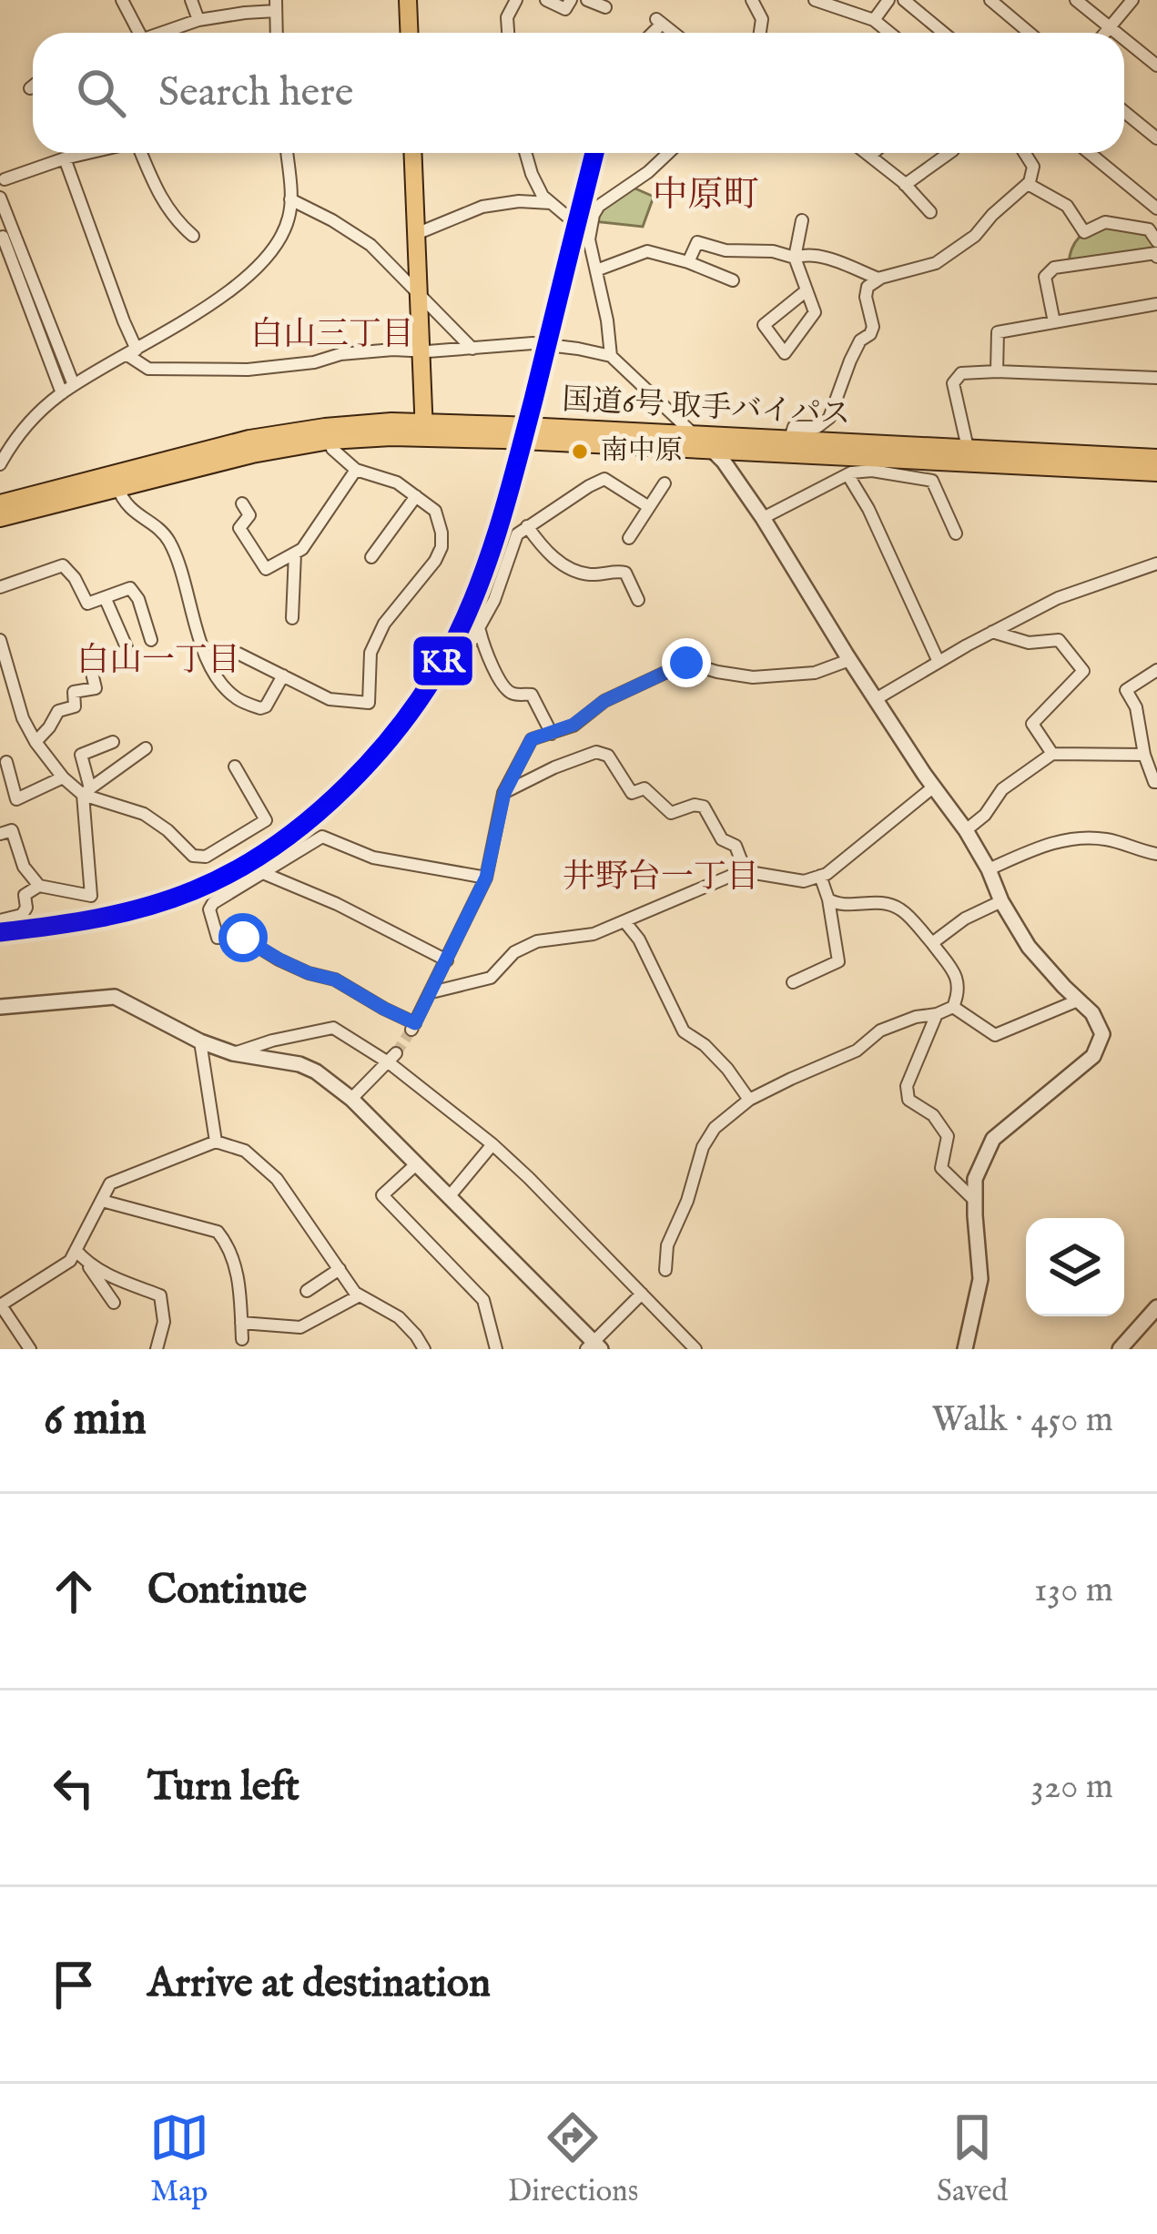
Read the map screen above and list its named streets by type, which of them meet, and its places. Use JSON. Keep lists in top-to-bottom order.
{
  "streets": {
    "highway": ["国道6号 取手バイパス"]
  },
  "districts": [
    "中原町",
    "白山三丁目",
    "白山一丁目",
    "井野台一丁目"
  ],
  "places": ["南中原"],
  "lines": ["transit line KR"],
  "page": {
    "search": "Search here",
    "heading": ["6 min", "Walk · 450 m"],
    "list": [
      ["Continue", "130 m"],
      ["Turn left", "320 m"],
      "Arrive at destination"
    ],
    "nav": ["Map", "Directions", "Saved"]
  }
}
